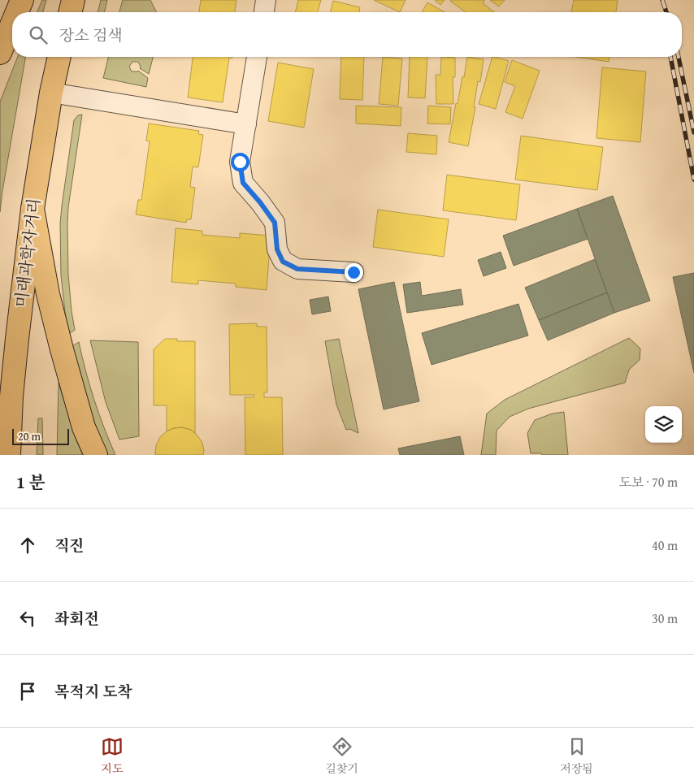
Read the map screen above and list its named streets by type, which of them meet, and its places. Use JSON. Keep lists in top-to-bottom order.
{
  "streets": {
    "main road": ["미래과학자거리"]
  },
  "scale_bar": "20 m",
  "page": {
    "search": "장소 검색",
    "scale": "20 m",
    "heading": ["1 분", "도보 · 70 m"],
    "list": [
      ["직진", "40 m"],
      ["좌회전", "30 m"],
      "목적지 도착"
    ],
    "nav": ["지도", "길찾기", "저장됨"]
  }
}
